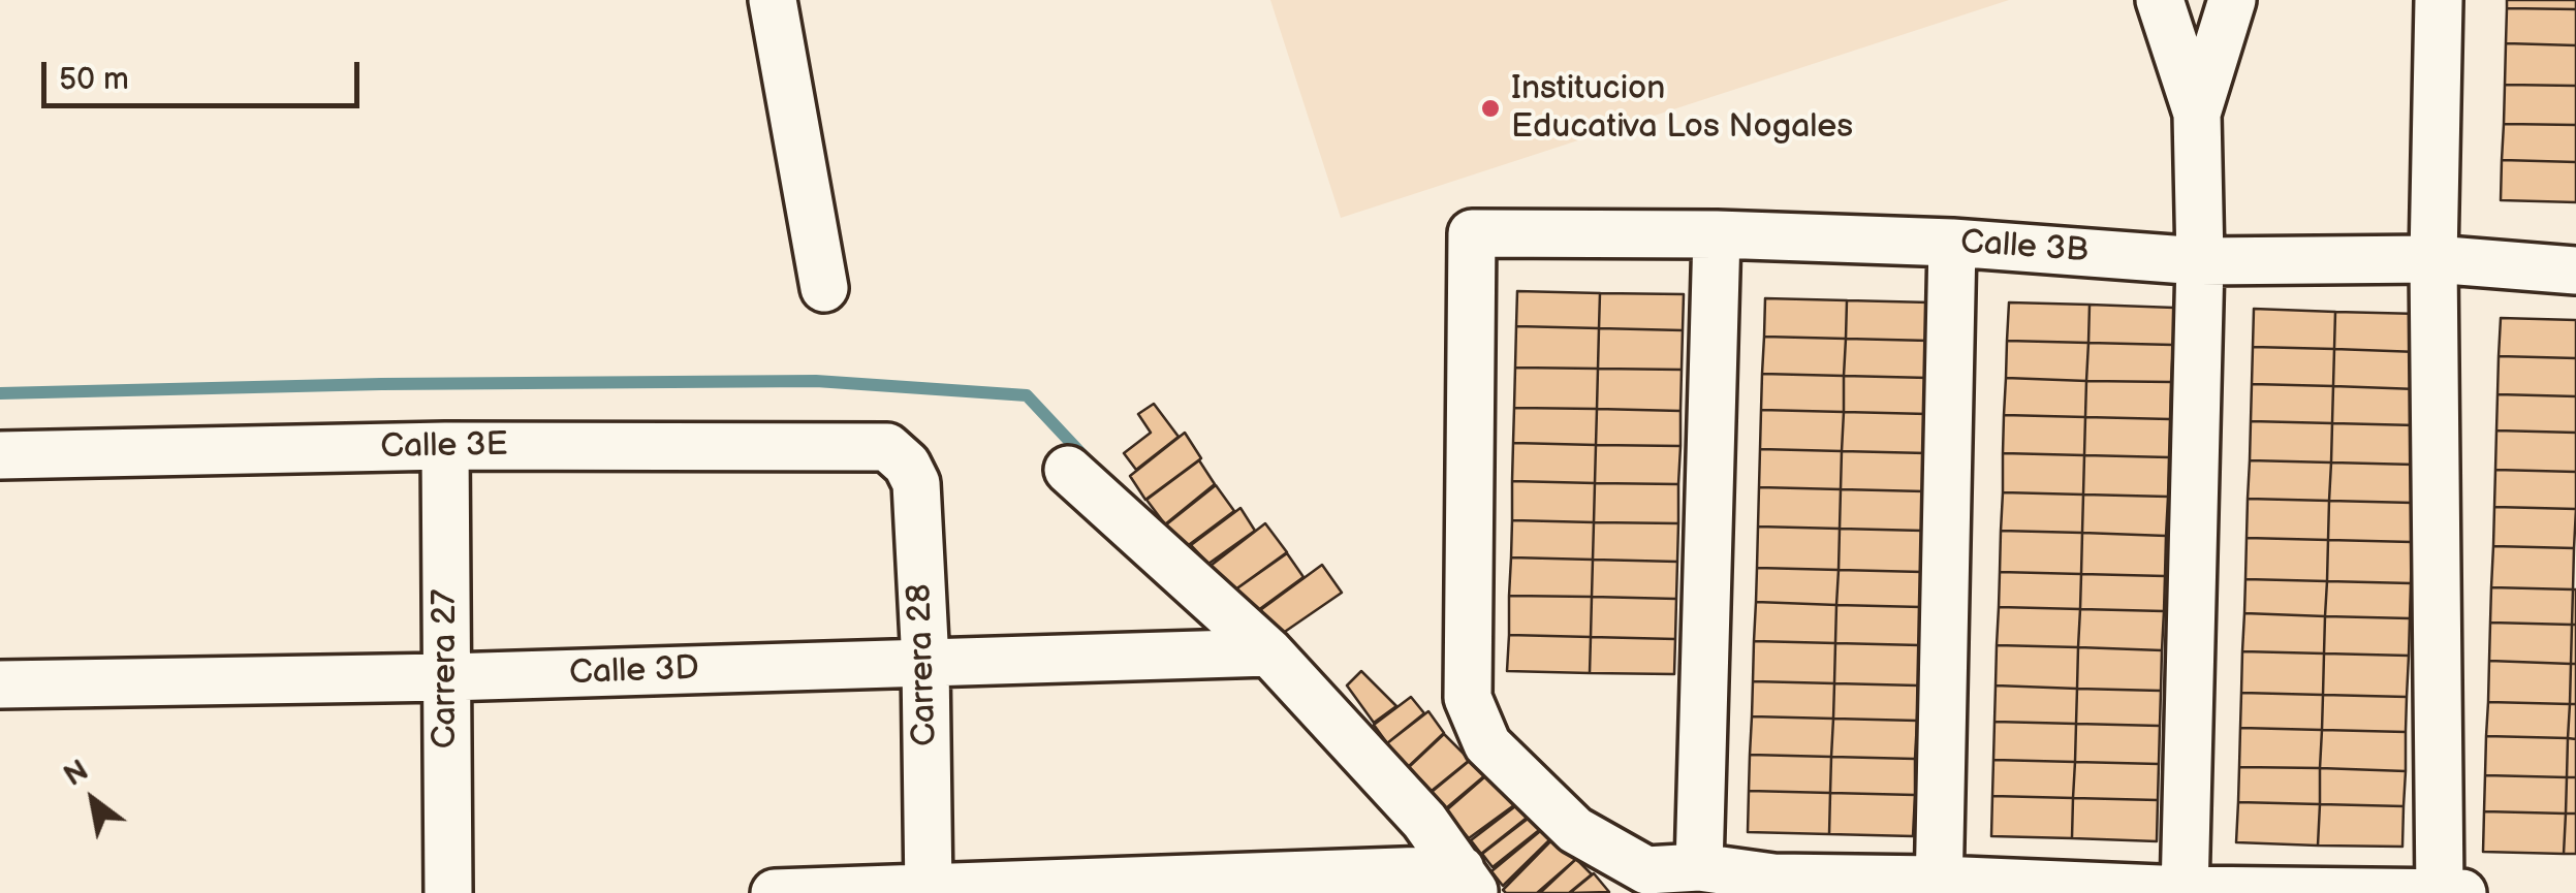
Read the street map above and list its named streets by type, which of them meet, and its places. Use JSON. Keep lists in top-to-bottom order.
{
  "streets": {
    "street": [
      "Calle 3B",
      "Calle 3E",
      "Carrera 28",
      "Carrera 27",
      "Calle 3D"
    ]
  },
  "crossings": [
    ["Calle 3E", "Carrera 28"],
    ["Calle 3E", "Carrera 27"],
    ["Carrera 28", "Calle 3D"],
    ["Carrera 27", "Calle 3D"]
  ],
  "places": ["Institucion Educativa Los Nogales"],
  "scale_bar": "50 m",
  "north": "top left"
}
